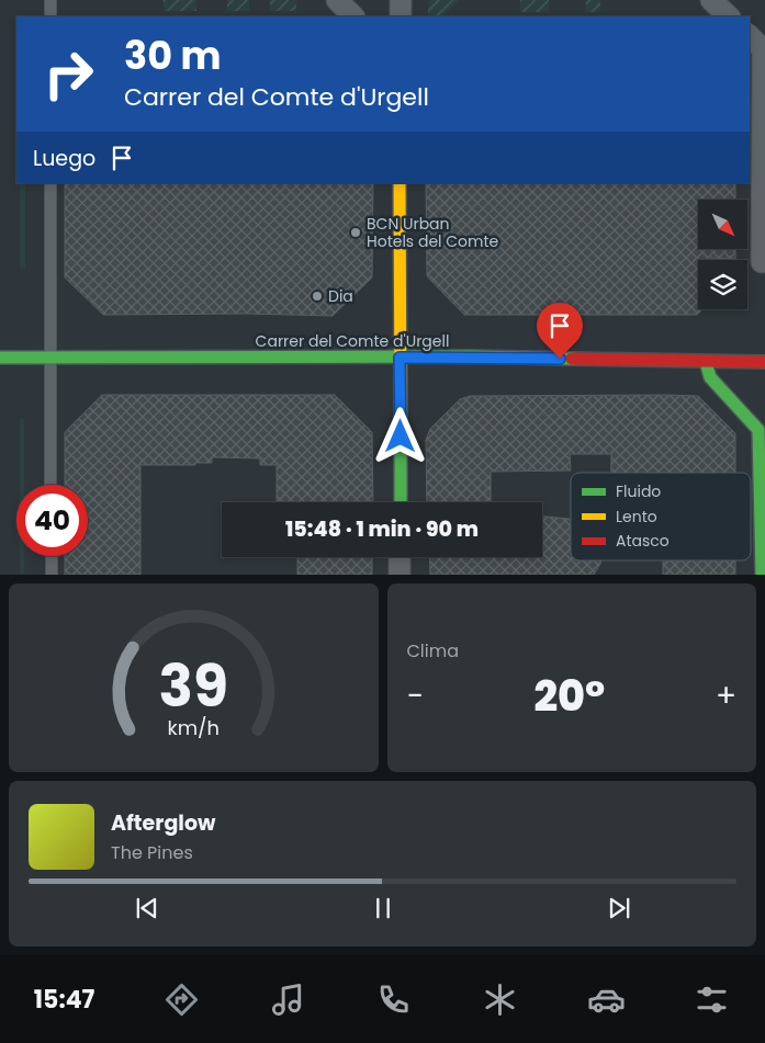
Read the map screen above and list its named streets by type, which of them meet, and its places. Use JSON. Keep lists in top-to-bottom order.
{
  "streets": {
    "main road": ["Carrer del Comte d'Urgell"]
  },
  "places": ["BCN Urban Hotels del Comte", "Dia"],
  "legend": ["Fluido", "Lento", "Atasco"],
  "north": "bottom right",
  "page": {
    "turn": ["30 m", "Carrer del Comte d'Urgell"],
    "then": "Luego",
    "limit": "40",
    "trip": "15:48 · 1 min · 90 m",
    "tile": "Clima",
    "heat": ["−", "20°", "+"],
    "song": ["Afterglow", "The Pines"],
    "tabs": "15:47",
    "gauge": ["39", "km/h"]
  }
}
